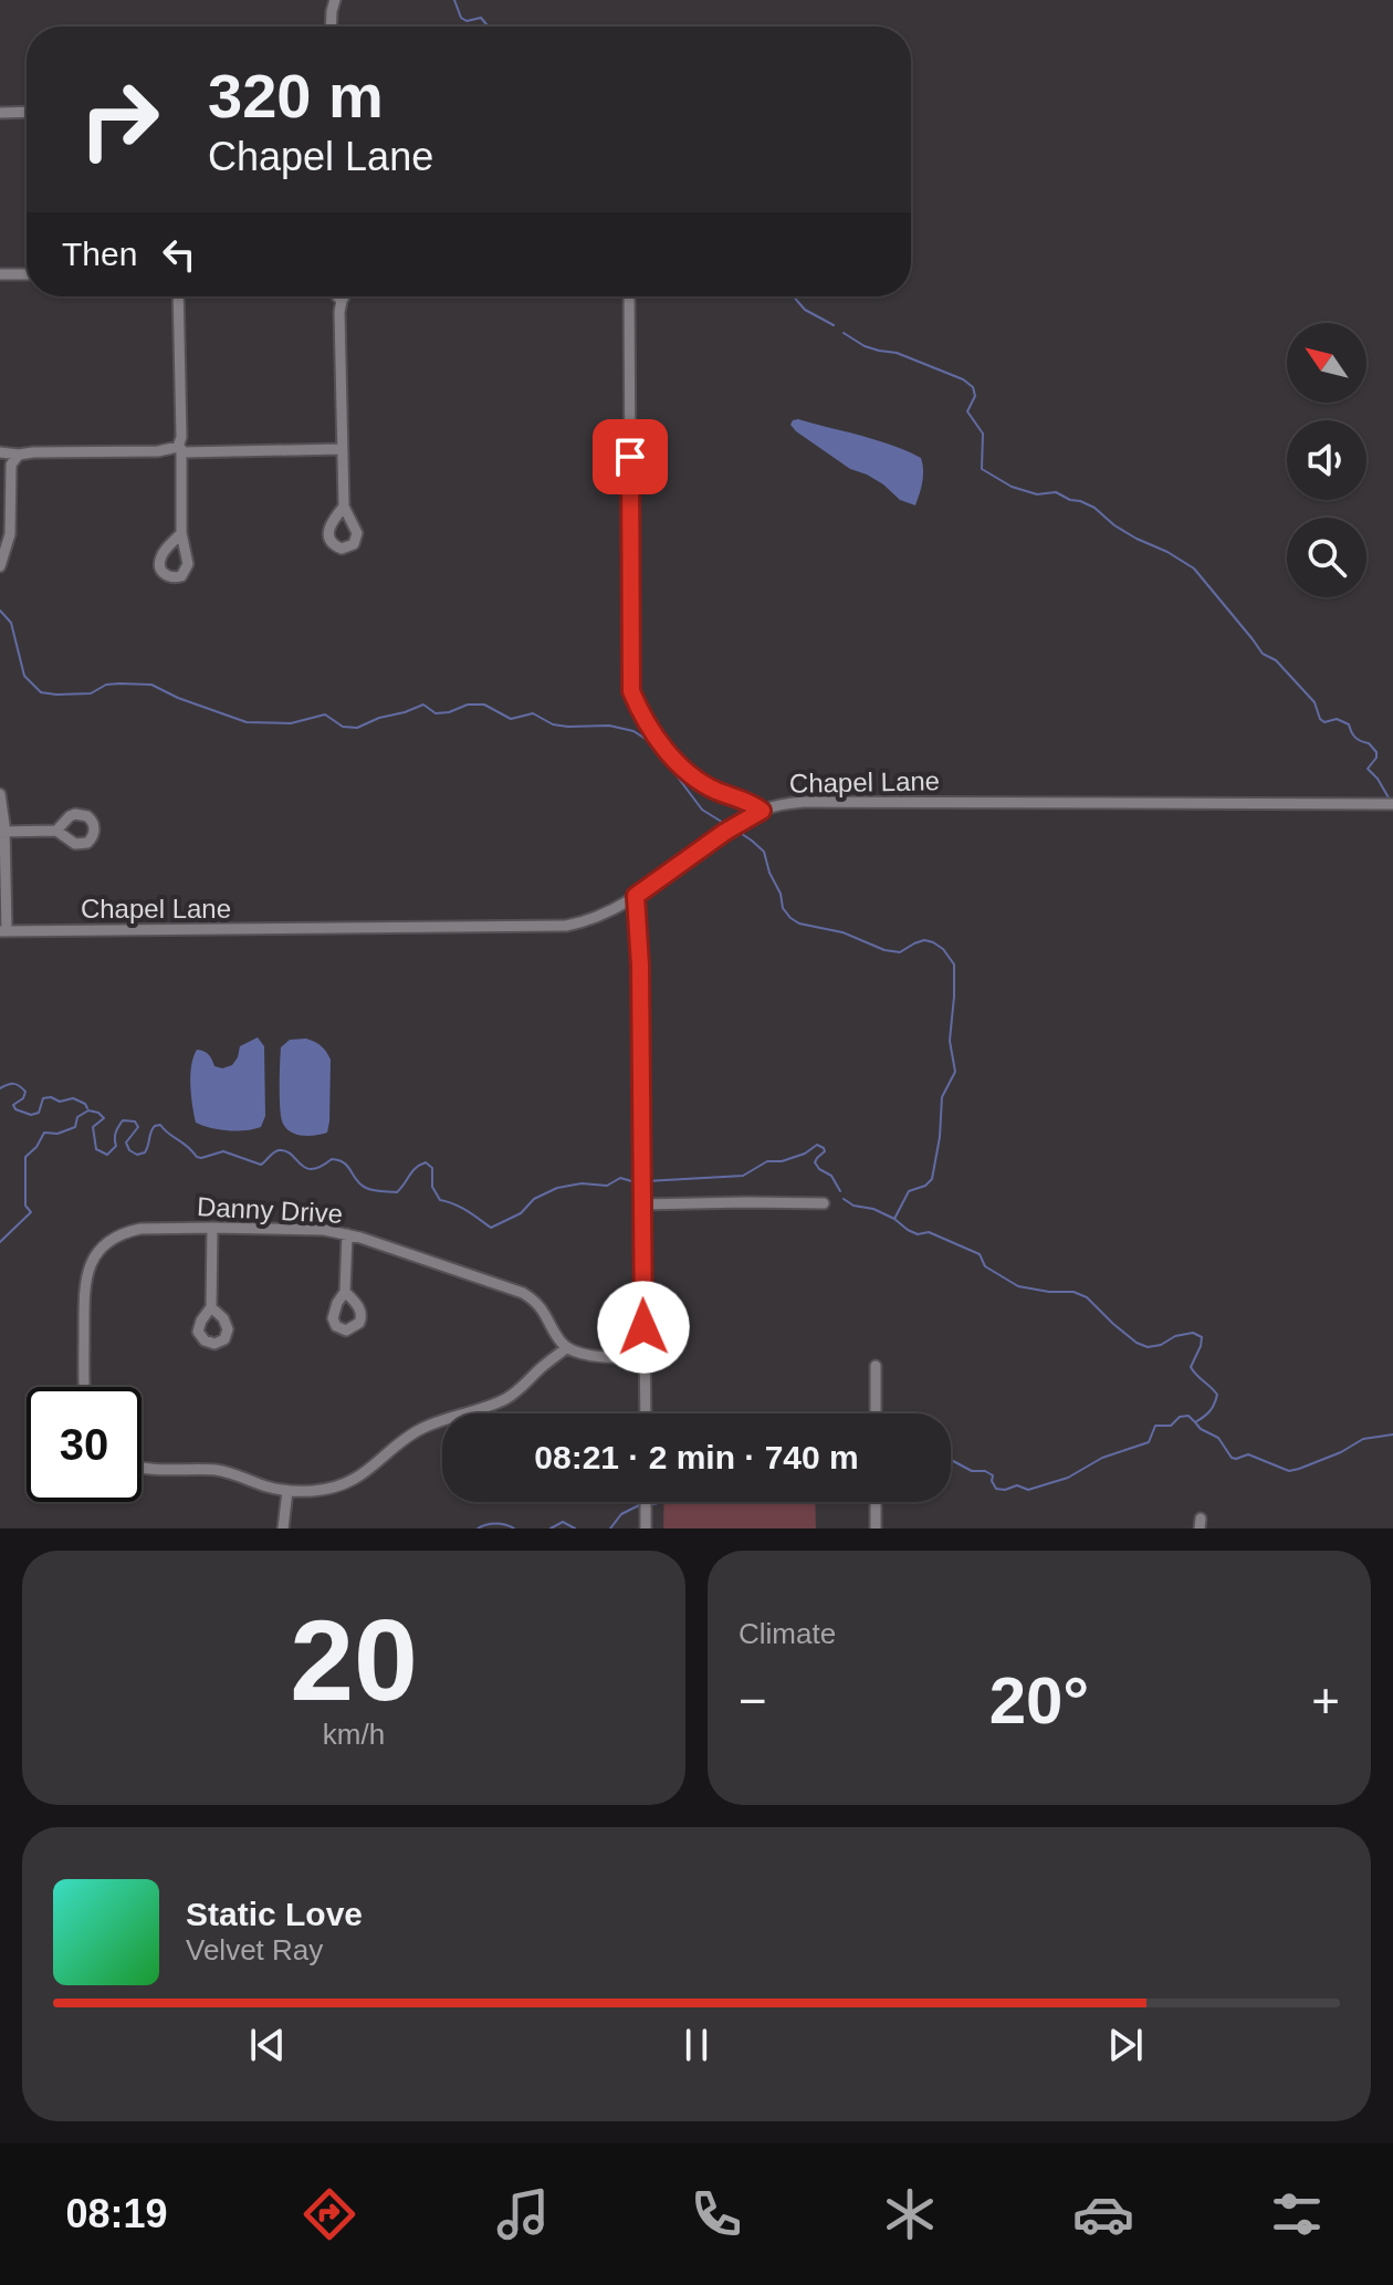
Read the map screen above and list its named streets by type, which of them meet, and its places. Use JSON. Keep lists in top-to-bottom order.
{
  "streets": {
    "street": ["Chapel Lane", "Danny Drive"]
  },
  "north": "top left",
  "page": {
    "turn": ["320 m", "Chapel Lane"],
    "then": "Then",
    "limit": "30",
    "trip": "08:21 · 2 min · 740 m",
    "tile": [
      ["20", "km/h"],
      "Climate"
    ],
    "heat": ["−", "20°", "+"],
    "song": ["Static Love", "Velvet Ray"],
    "tabs": "08:19"
  }
}
